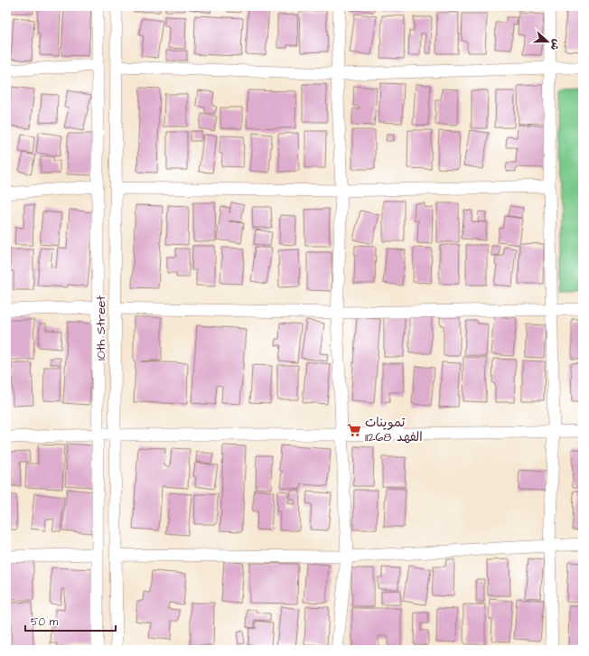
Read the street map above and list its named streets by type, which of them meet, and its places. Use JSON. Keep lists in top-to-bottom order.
{
  "streets": {
    "street": ["10th Street"]
  },
  "places": {
    "supermarket": ["تموينات الفهد 11268"]
  },
  "scale_bar": "50 m",
  "north": "right"
}
